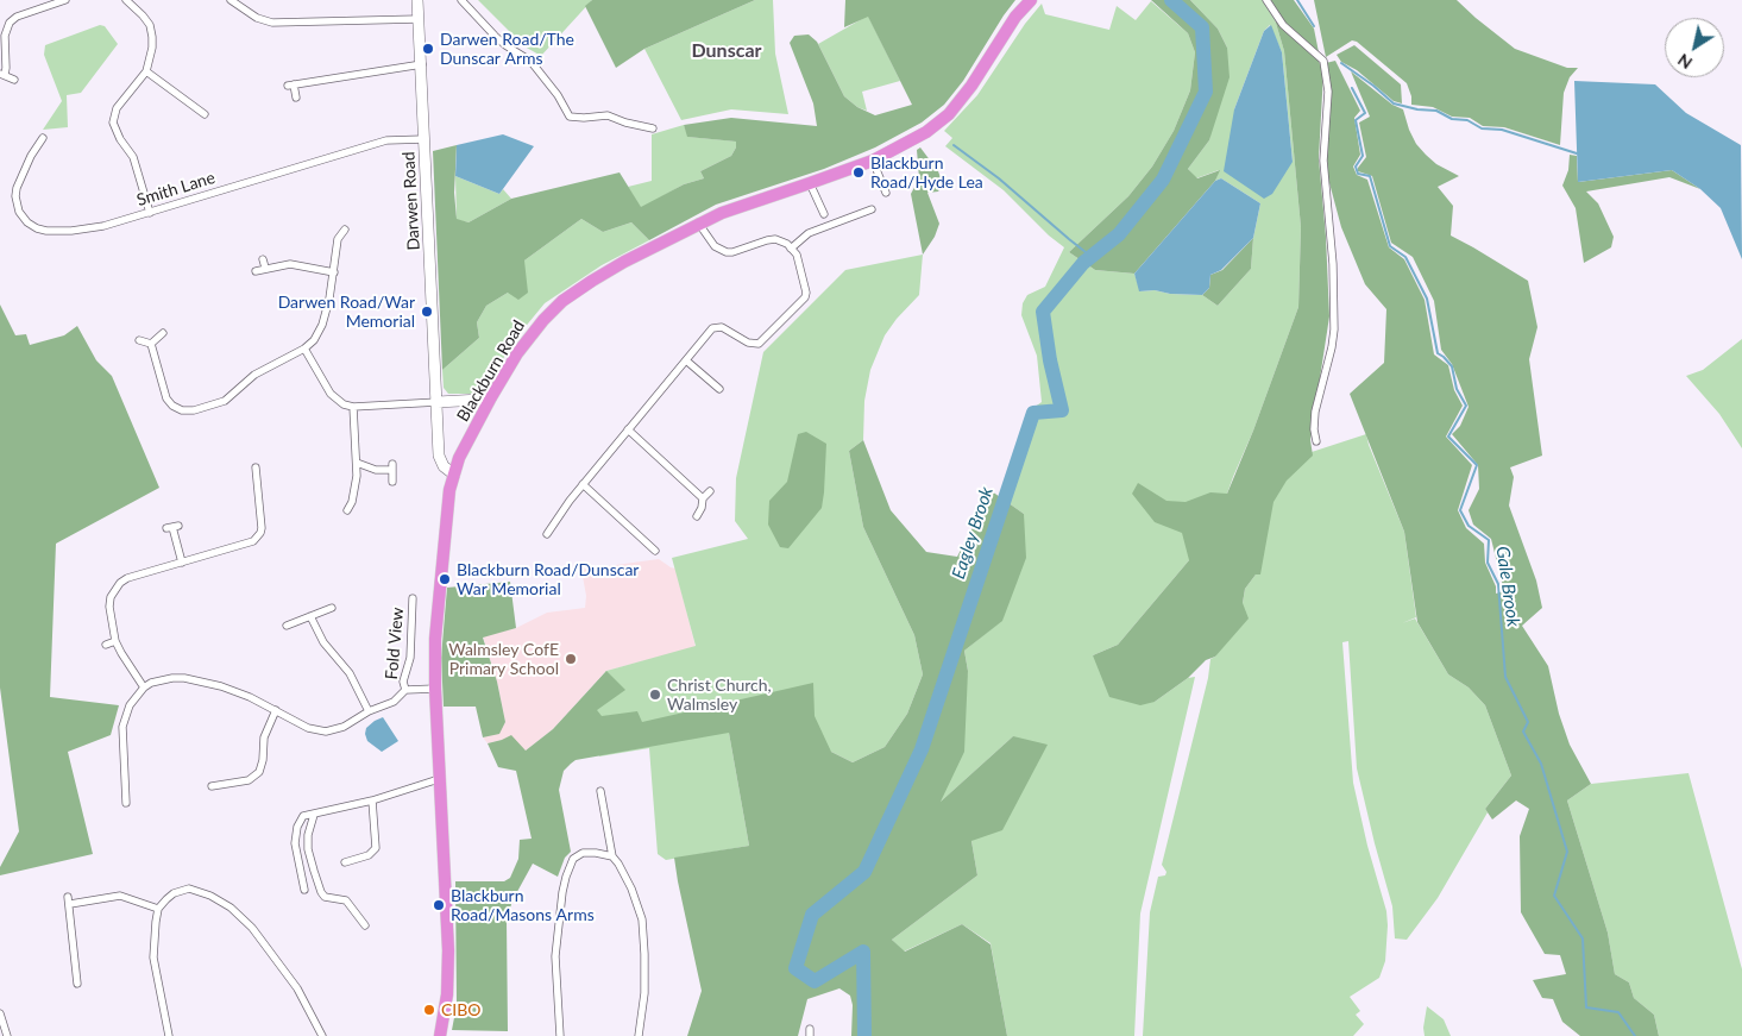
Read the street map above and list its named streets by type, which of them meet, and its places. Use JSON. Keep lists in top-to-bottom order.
{
  "streets": {
    "highway": ["Blackburn Road"],
    "main road": ["Darwen Road"],
    "street": ["Smith Lane", "Fold View"]
  },
  "crossings": [
    ["Smith Lane", "Darwen Road"],
    ["Darwen Road", "Blackburn Road"]
  ],
  "districts": ["Dunscar"],
  "water": ["Eagley Brook", "Gale Brook"],
  "places": [
    "Darwen Road/The Dunscar Arms",
    "Blackburn Road/Hyde Lea",
    "Darwen Road/War Memorial",
    "Blackburn Road/Dunscar War Memorial",
    "Walmsley CofE Primary School",
    "Christ Church, Walmsley",
    "Blackburn Road/Masons Arms",
    "CIBO"
  ],
  "north": "bottom left"
}
